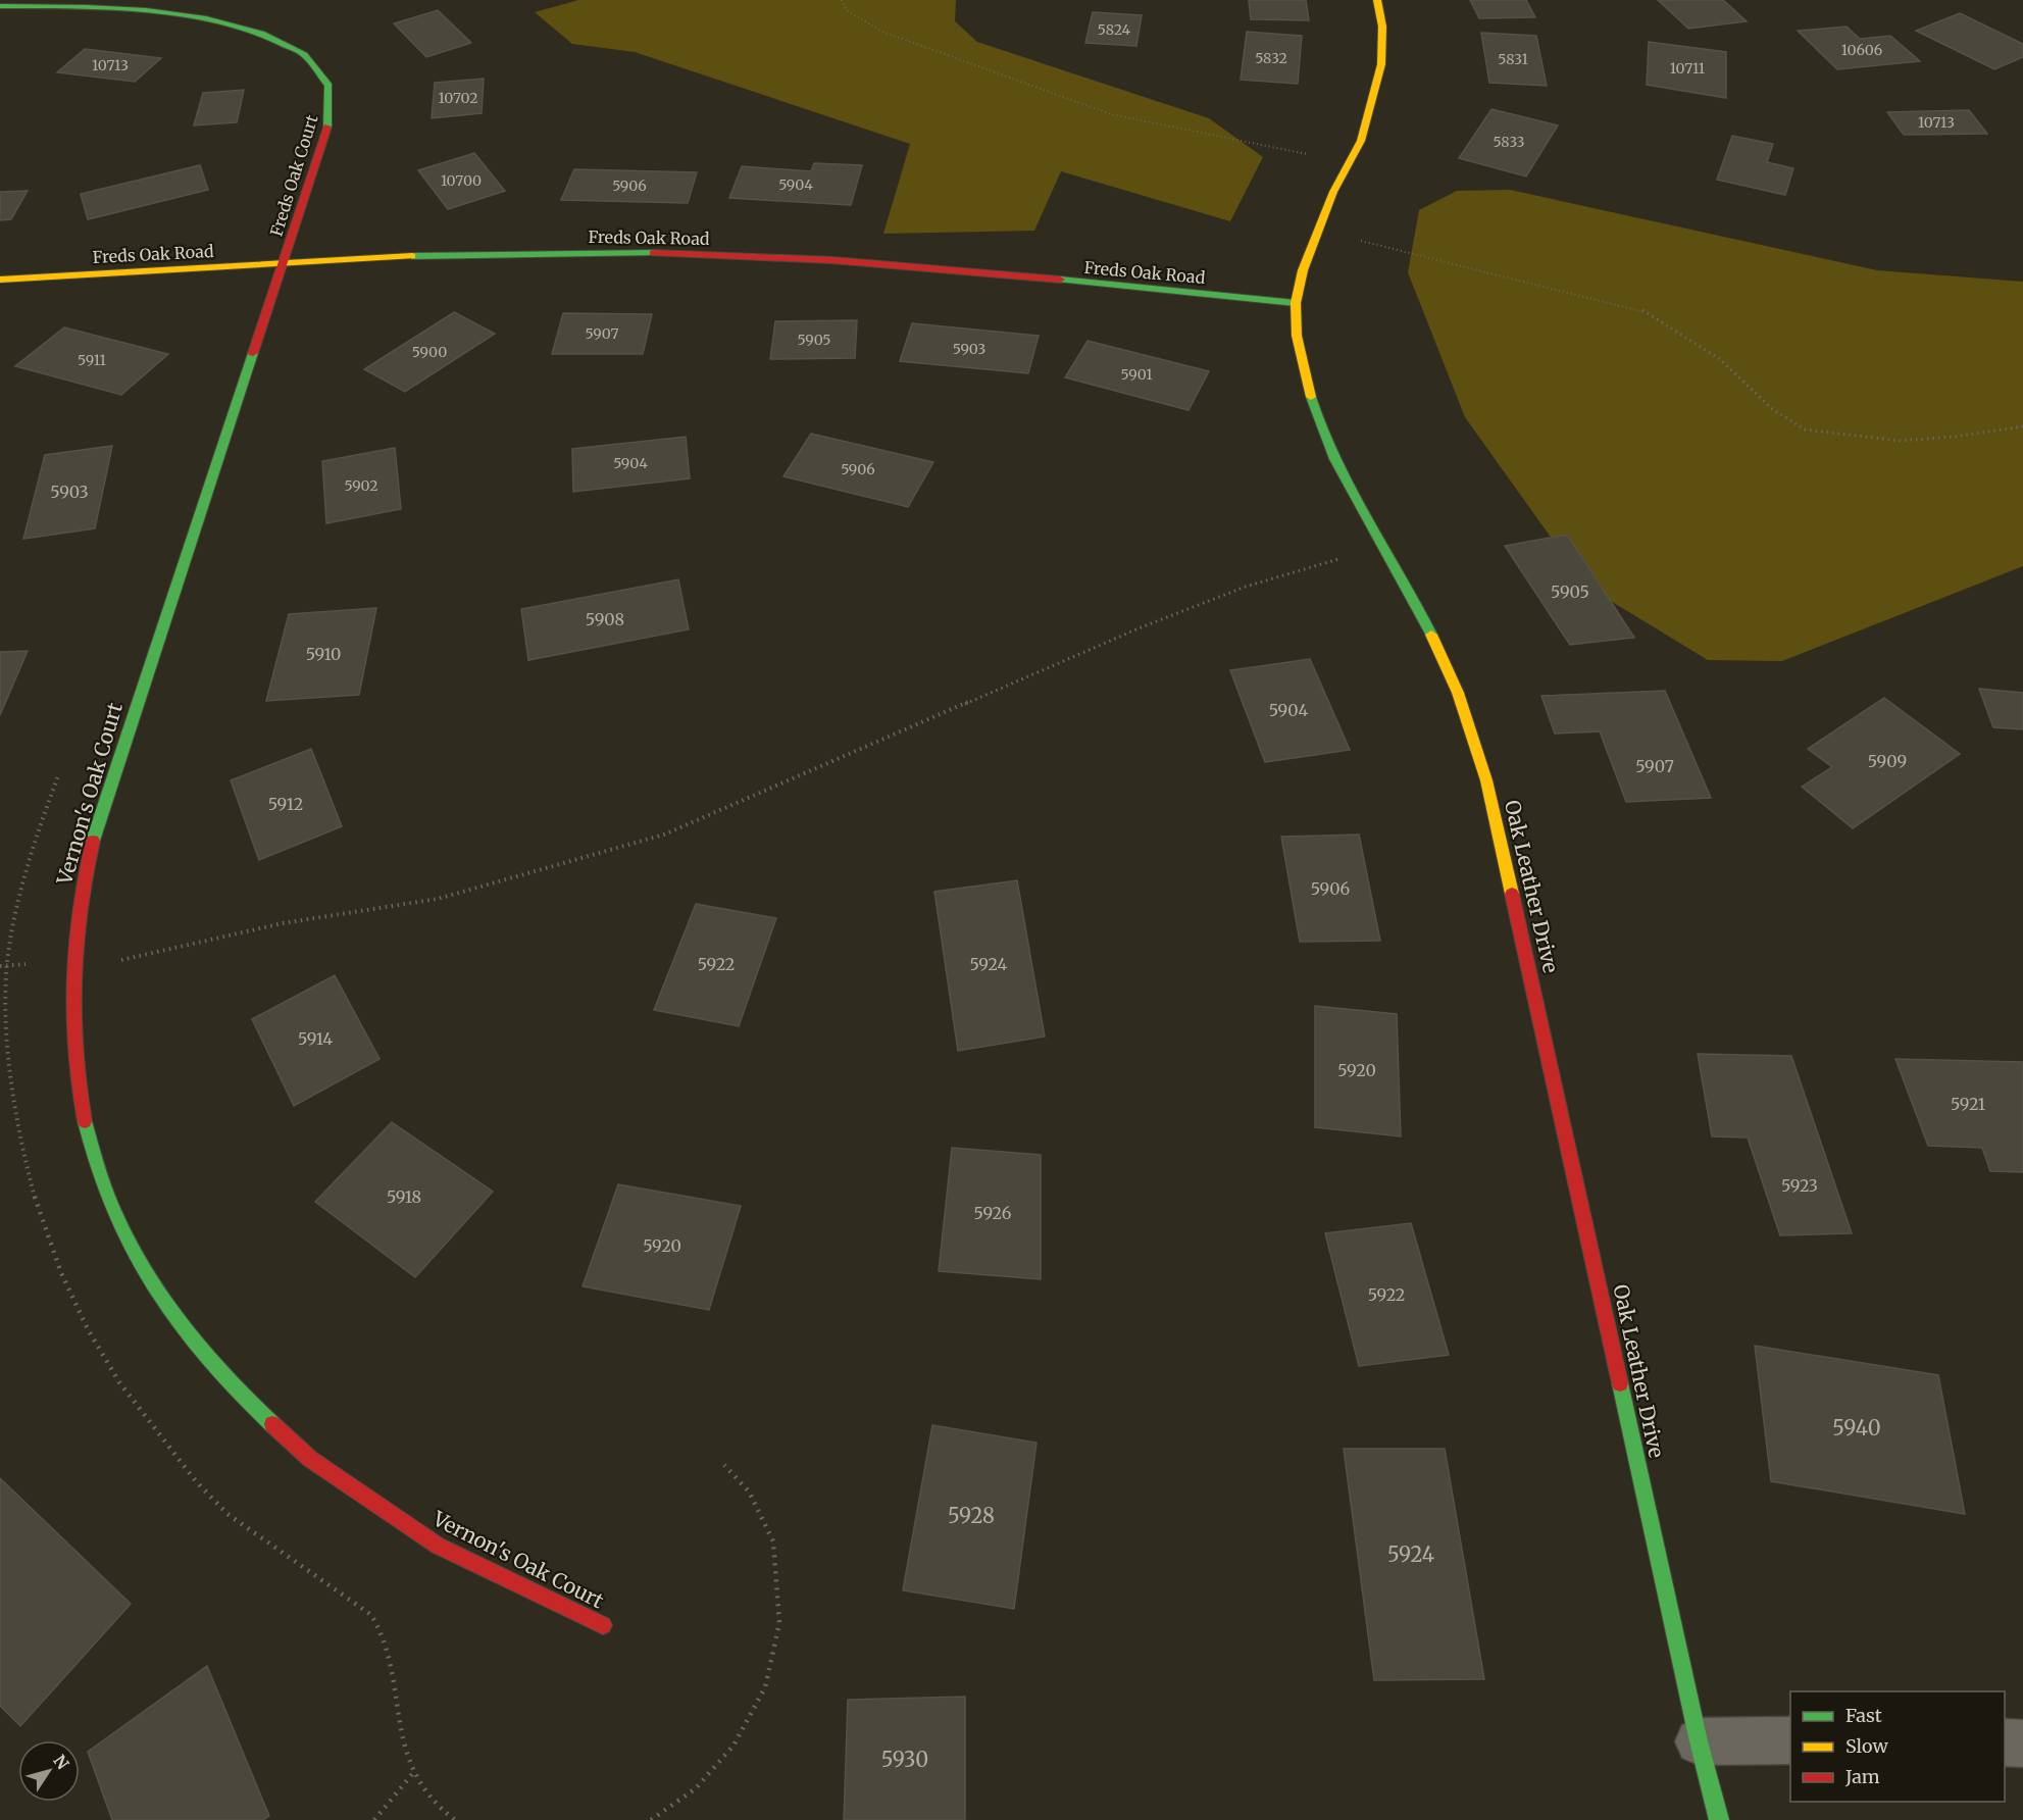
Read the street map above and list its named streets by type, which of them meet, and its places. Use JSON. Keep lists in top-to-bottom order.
{
  "streets": {
    "street": [
      "Freds Oak Court",
      "Freds Oak Road",
      "Vernon's Oak Court",
      "Oak Leather Drive"
    ]
  },
  "crossings": [
    ["Freds Oak Court", "Freds Oak Road"],
    ["Freds Oak Court", "Vernon's Oak Court"],
    ["Freds Oak Road", "Vernon's Oak Court"],
    ["Freds Oak Road", "Oak Leather Drive"]
  ],
  "house_numbers": [
    "5824",
    "10606",
    "5832",
    "5831",
    "10713",
    "10711",
    "10702",
    "10713",
    "5833",
    "10700",
    "5904",
    "5906",
    "5907",
    "5905",
    "5903",
    "5900",
    "5911",
    "5901",
    "5904",
    "5906",
    "5902",
    "5903",
    "5905",
    "5908",
    "5910",
    "5904",
    "5909",
    "5907",
    "5912",
    "5906",
    "5922",
    "5924",
    "5914",
    "5920",
    "5921",
    "5923",
    "5918",
    "5926",
    "5920",
    "5922",
    "5940",
    "5928",
    "5924",
    "5930"
  ],
  "legend": ["Fast", "Slow", "Jam"],
  "north": "top right"
}
